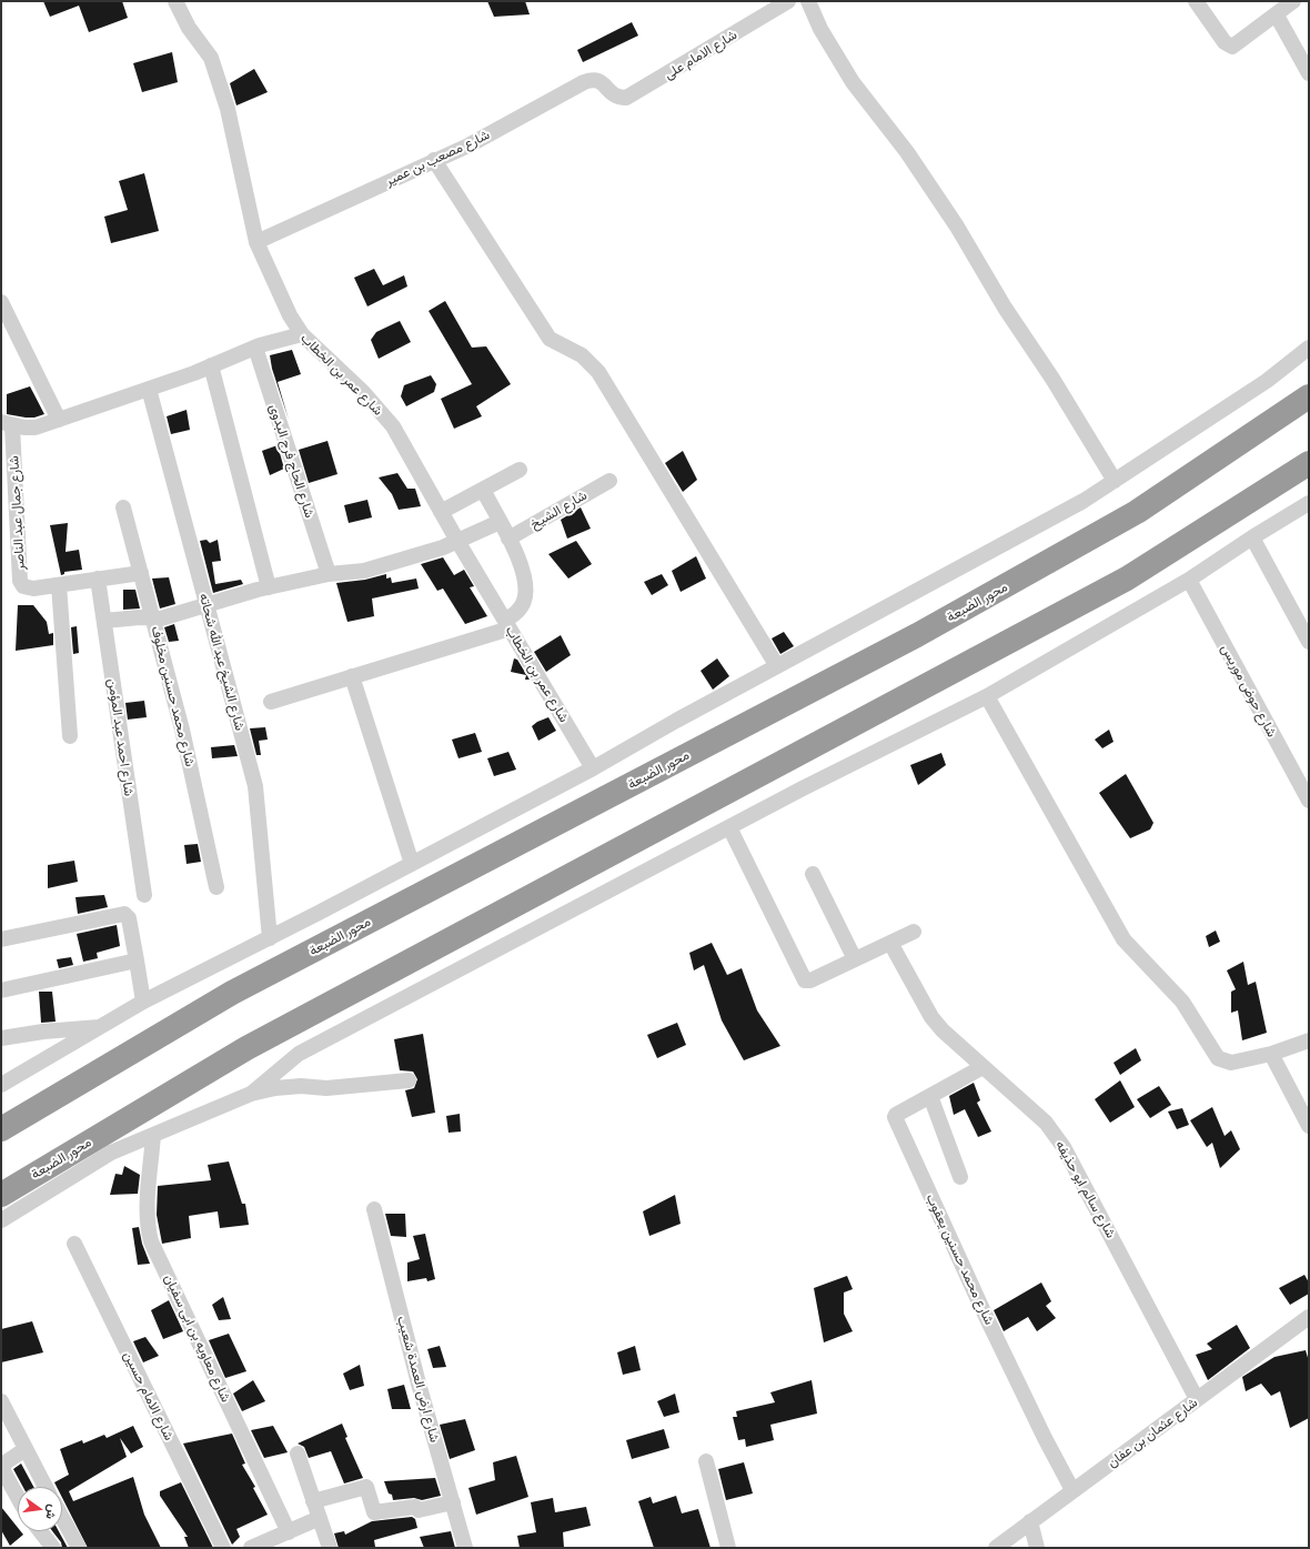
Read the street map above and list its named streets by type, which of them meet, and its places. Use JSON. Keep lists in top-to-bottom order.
{
  "streets": {
    "highway": ["محور الضبعة"],
    "street": [
      "شارع الامام على",
      "شارع مصعب بن عمير",
      "شارع عمر بن الخطاب",
      "شارع الحاج فرج البدوى",
      "شارع الشيخ",
      "شارع جمال عبد الناصر",
      "شارع الشيخ عبد الله شحاته",
      "شارع حوض موريس",
      "شارع محمد حسنين مخلوف",
      "شارع احمد عبد المؤمن",
      "شارع سالم ابو حذيفه",
      "شارع محمد حسنين يعقوب",
      "شارع معاويه بن ابى سفيان",
      "شارع ارض العمدة شعيب",
      "شارع الامام حسين",
      "شارع عثمان بن عفان"
    ]
  },
  "crossings": [
    ["شارع الامام على", "شارع مصعب بن عمير"],
    ["شارع مصعب بن عمير", "شارع عمر بن الخطاب"],
    ["شارع جمال عبد الناصر", "شارع محمد حسنين مخلوف"],
    ["شارع جمال عبد الناصر", "شارع احمد عبد المؤمن"],
    ["شارع سالم ابو حذيفه", "شارع محمد حسنين يعقوب"],
    ["شارع سالم ابو حذيفه", "شارع عثمان بن عفان"],
    ["شارع محمد حسنين يعقوب", "شارع عثمان بن عفان"]
  ],
  "north": "right"
}
